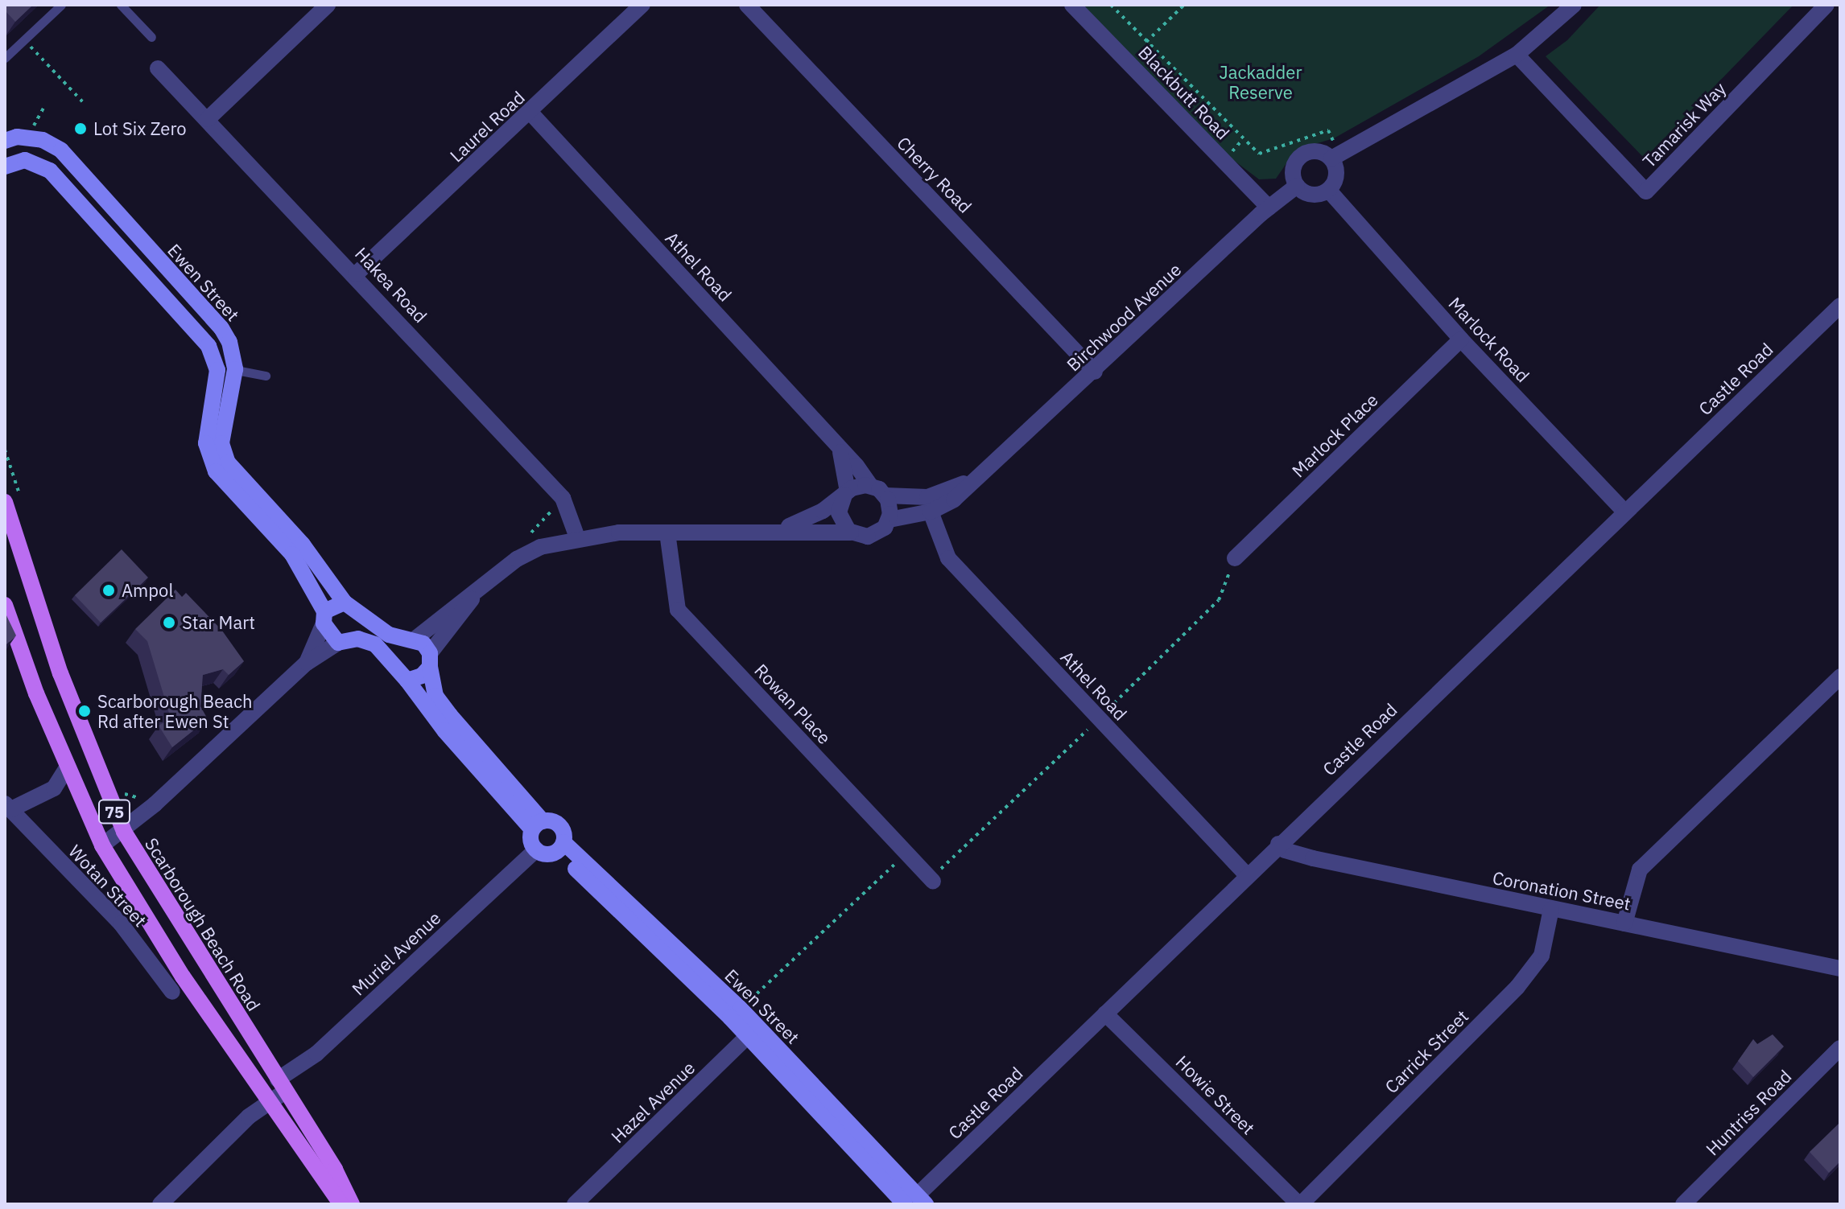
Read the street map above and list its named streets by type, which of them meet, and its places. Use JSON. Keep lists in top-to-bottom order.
{
  "streets": {
    "main road": ["Ewen Street", "75", "Scarborough Beach Road"],
    "street": [
      "Blackbutt Road",
      "Tamarisk Way",
      "Laurel Road",
      "Cherry Road",
      "Athel Road",
      "Hakea Road",
      "Birchwood Avenue",
      "Marlock Road",
      "Castle Road",
      "Marlock Place",
      "Rowan Place",
      "Wotan Street",
      "Coronation Street",
      "Muriel Avenue",
      "Carrick Street",
      "Howie Street",
      "Hazel Avenue",
      "Huntriss Road"
    ]
  },
  "crossings": [
    ["Blackbutt Road", "Birchwood Avenue"],
    ["Laurel Road", "Athel Road"],
    ["Laurel Road", "Hakea Road"],
    ["Cherry Road", "Birchwood Avenue"],
    ["Athel Road", "Birchwood Avenue"],
    ["Athel Road", "Castle Road"],
    ["Ewen Street", "Birchwood Avenue"],
    ["Ewen Street", "Castle Road"],
    ["Ewen Street", "Muriel Avenue"],
    ["Ewen Street", "Hazel Avenue"],
    ["Hakea Road", "Birchwood Avenue"],
    ["Birchwood Avenue", "Marlock Road"],
    ["Birchwood Avenue", "Rowan Place"],
    ["Marlock Road", "Castle Road"],
    ["Marlock Road", "Marlock Place"],
    ["Castle Road", "Coronation Street"],
    ["Castle Road", "Howie Street"],
    ["75", "Wotan Street"],
    ["75", "Muriel Avenue"],
    ["Coronation Street", "Carrick Street"],
    ["Scarborough Beach Road", "Muriel Avenue"],
    ["Carrick Street", "Howie Street"]
  ],
  "parks": ["Jackadder Reserve"],
  "places": [
    "Lot Six Zero",
    "Ampol",
    "Star Mart",
    "Scarborough Beach Rd after Ewen St"
  ]
}
